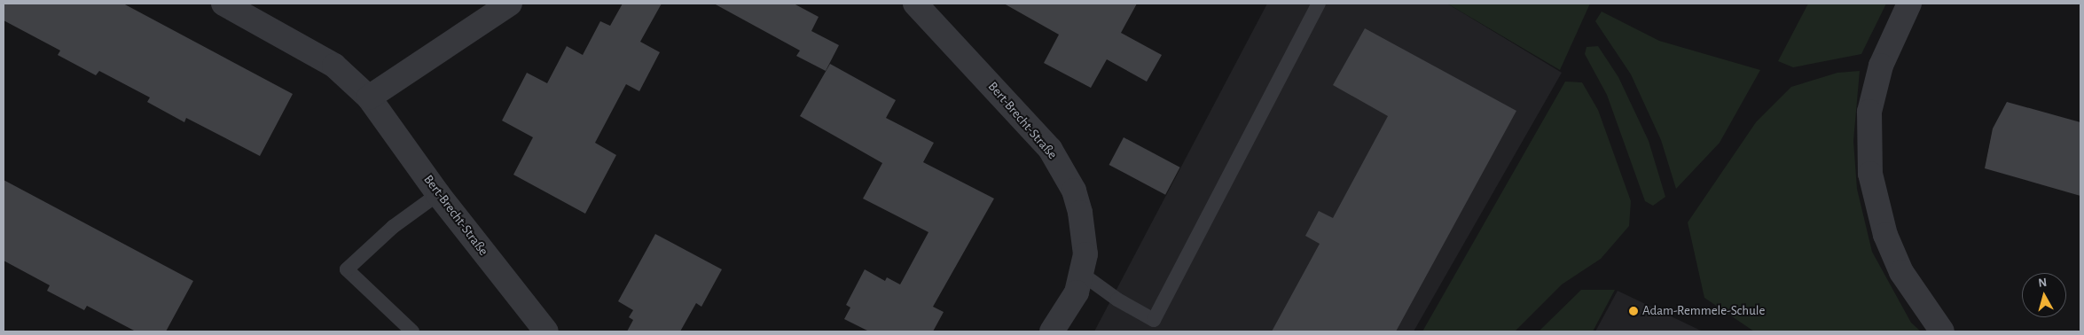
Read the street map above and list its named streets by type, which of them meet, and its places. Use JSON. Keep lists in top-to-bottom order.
{
  "streets": {
    "street": ["Bert-Brecht-Straße"]
  },
  "places": ["Adam-Remmele-Schule"],
  "north": "top"
}
